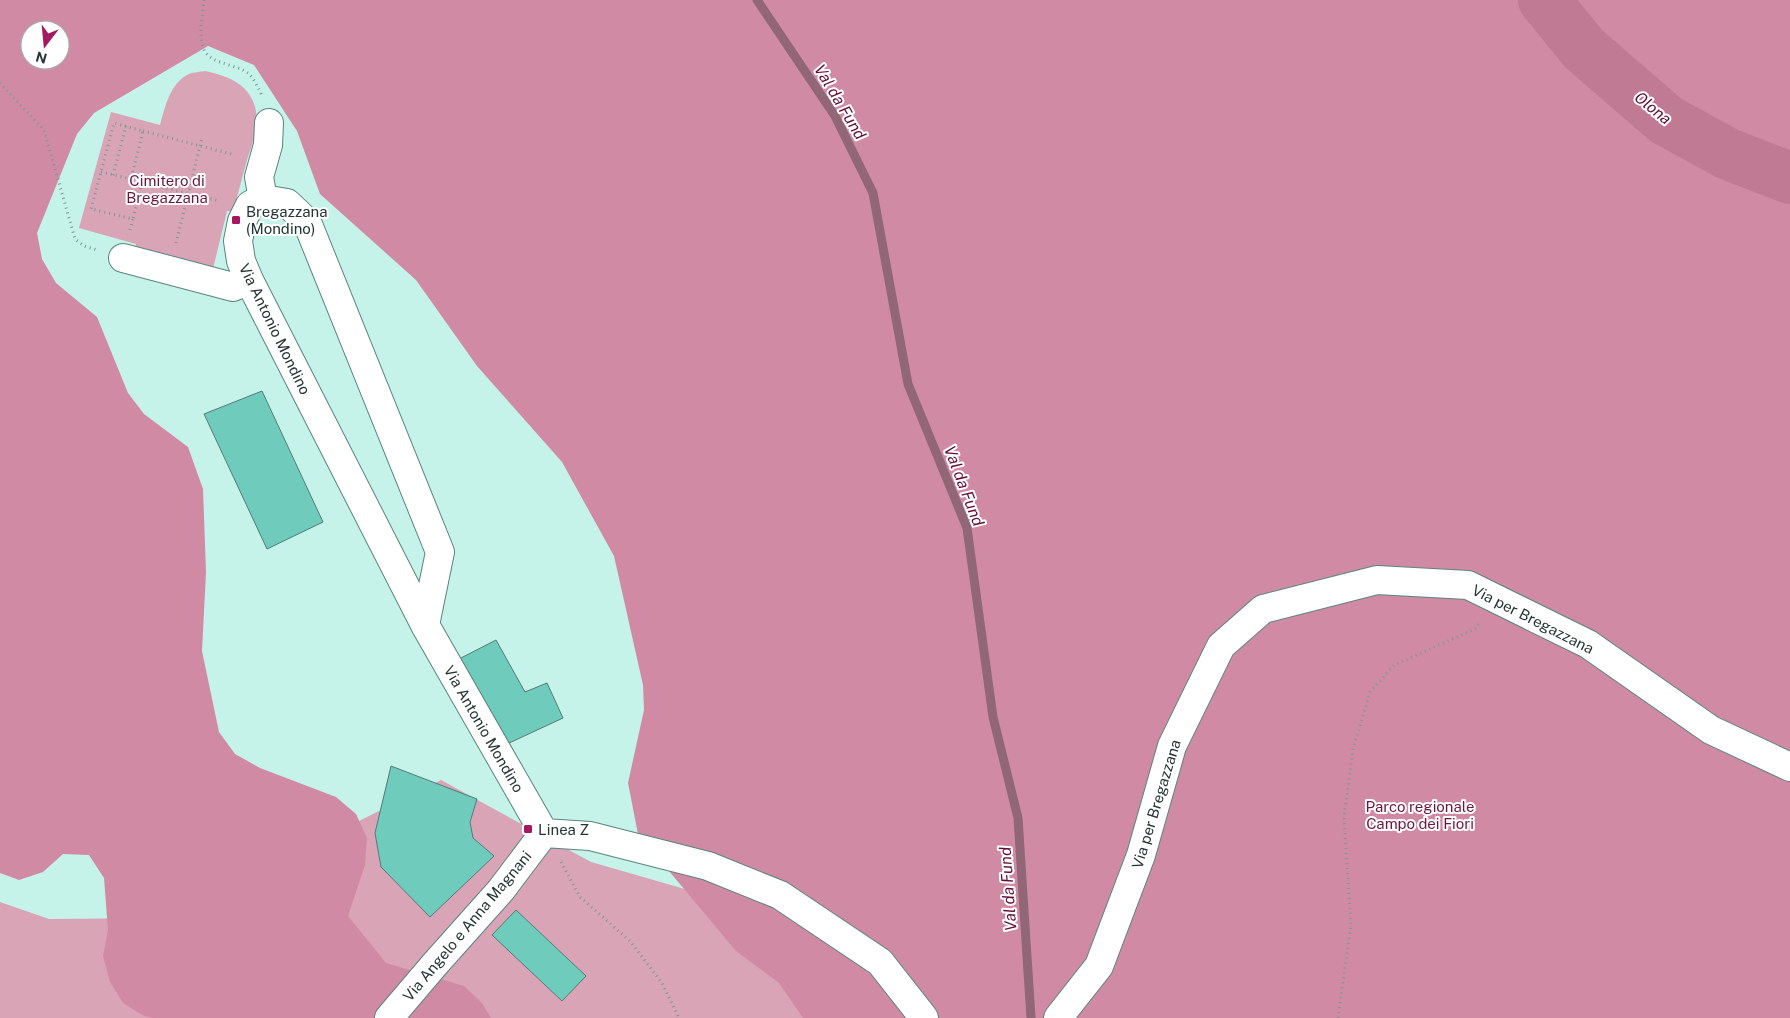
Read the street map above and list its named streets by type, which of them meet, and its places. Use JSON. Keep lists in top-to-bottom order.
{
  "streets": {
    "street": ["Via Antonio Mondino", "Via per Bregazzana", "Via Angelo e Anna Magnani"]
  },
  "crossings": [
    ["Via Antonio Mondino", "Via Angelo e Anna Magnani"]
  ],
  "water": ["Val da Fund", "Olona"],
  "parks": ["Cimitero di Bregazzana", "Parco regionale Campo dei Fiori"],
  "places": {
    "transit": ["Bregazzana (Mondino)", "Linea Z"]
  },
  "north": "bottom"
}
